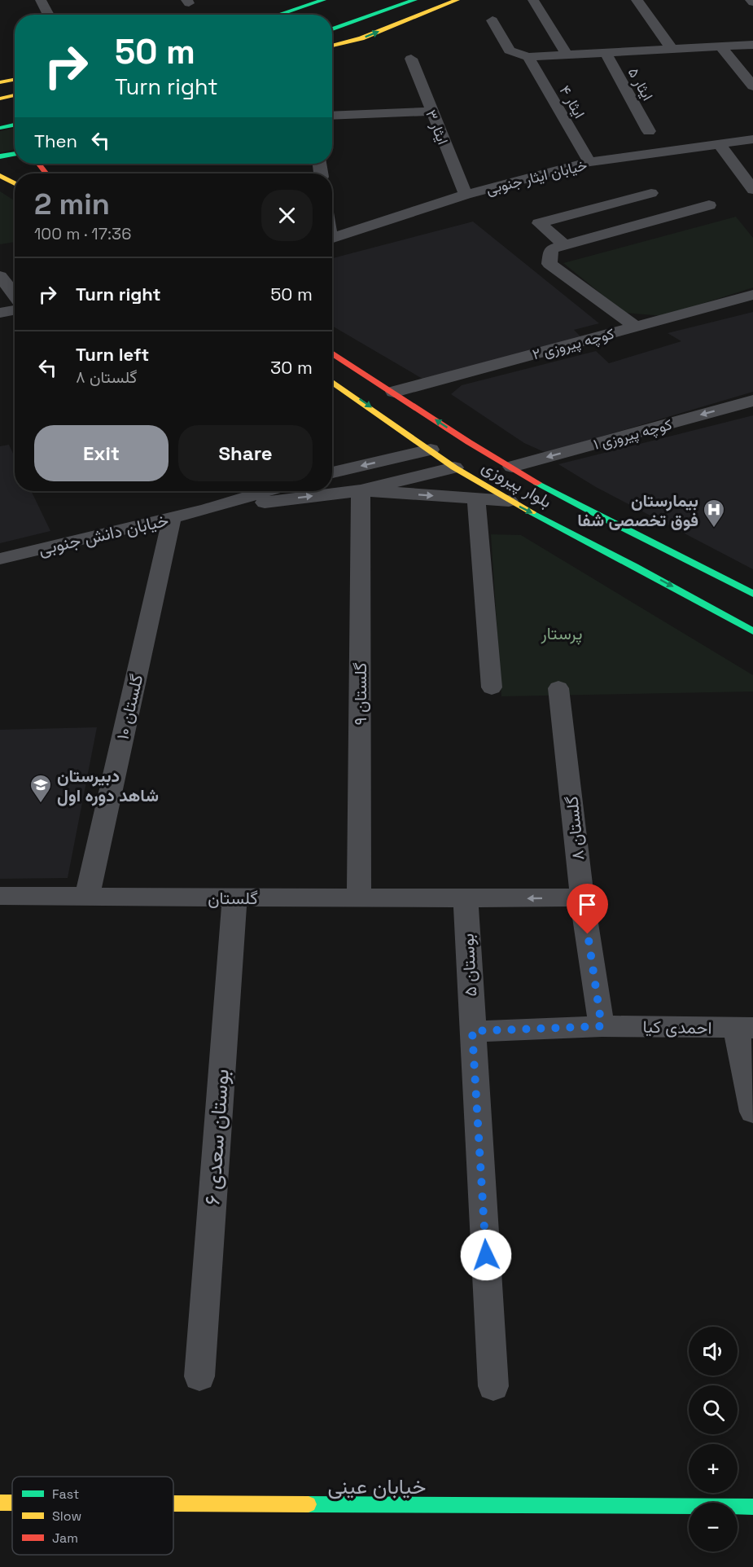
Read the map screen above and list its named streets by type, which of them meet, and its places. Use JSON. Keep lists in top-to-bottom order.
{
  "streets": {
    "street": [
      "ایثار ۵",
      "ایثار ۴",
      "ایثار ۳",
      "خیابان ایثار جنوبی",
      "کوچه پیروزی ۲",
      "کوچه پیروزی ۱",
      "بلوار پیروزی",
      "خیابان دانش جنوبی",
      "گلستان ۹",
      "گلستان ۱۰",
      "گلستان ۸",
      "گلستان",
      "بوستان ۵",
      "احمدی کیا",
      "بوستان سعدی ۶",
      "خیابان عینی"
    ]
  },
  "crossings": [
    ["ایثار ۴", "خیابان ایثار جنوبی"],
    ["ایثار ۳", "خیابان ایثار جنوبی"],
    ["کوچه پیروزی ۲", "بلوار پیروزی"],
    ["کوچه پیروزی ۱", "بلوار پیروزی"],
    ["بلوار پیروزی", "خیابان دانش جنوبی"],
    ["خیابان دانش جنوبی", "گلستان ۹"],
    ["خیابان دانش جنوبی", "گلستان ۱۰"],
    ["گلستان ۹", "گلستان"],
    ["گلستان ۱۰", "گلستان"],
    ["گلستان ۸", "گلستان"],
    ["گلستان ۸", "احمدی کیا"],
    ["گلستان", "بوستان ۵"],
    ["گلستان", "بوستان سعدی ۶"],
    ["بوستان ۵", "احمدی کیا"]
  ],
  "parks": ["پرستار"],
  "places": {
    "hospital": ["بیمارستان فوق تخصصی شفا"],
    "school or university": ["دبیرستان شاهد دوره اول"]
  },
  "legend": ["Fast", "Slow", "Jam"],
  "page": {
    "turn": ["50 m", "Turn right"],
    "then": "Then",
    "heading": ["2 min", "100 m · 17:36"],
    "list": [
      {
        "name": "Turn right",
        "value": "50 m"
      },
      {
        "name": "Turn left",
        "note": "گلستان ۸",
        "value": "30 m"
      }
    ],
    "buttons": ["Exit", "Share"],
    "map_buttons": ["+", "−"]
  }
}
